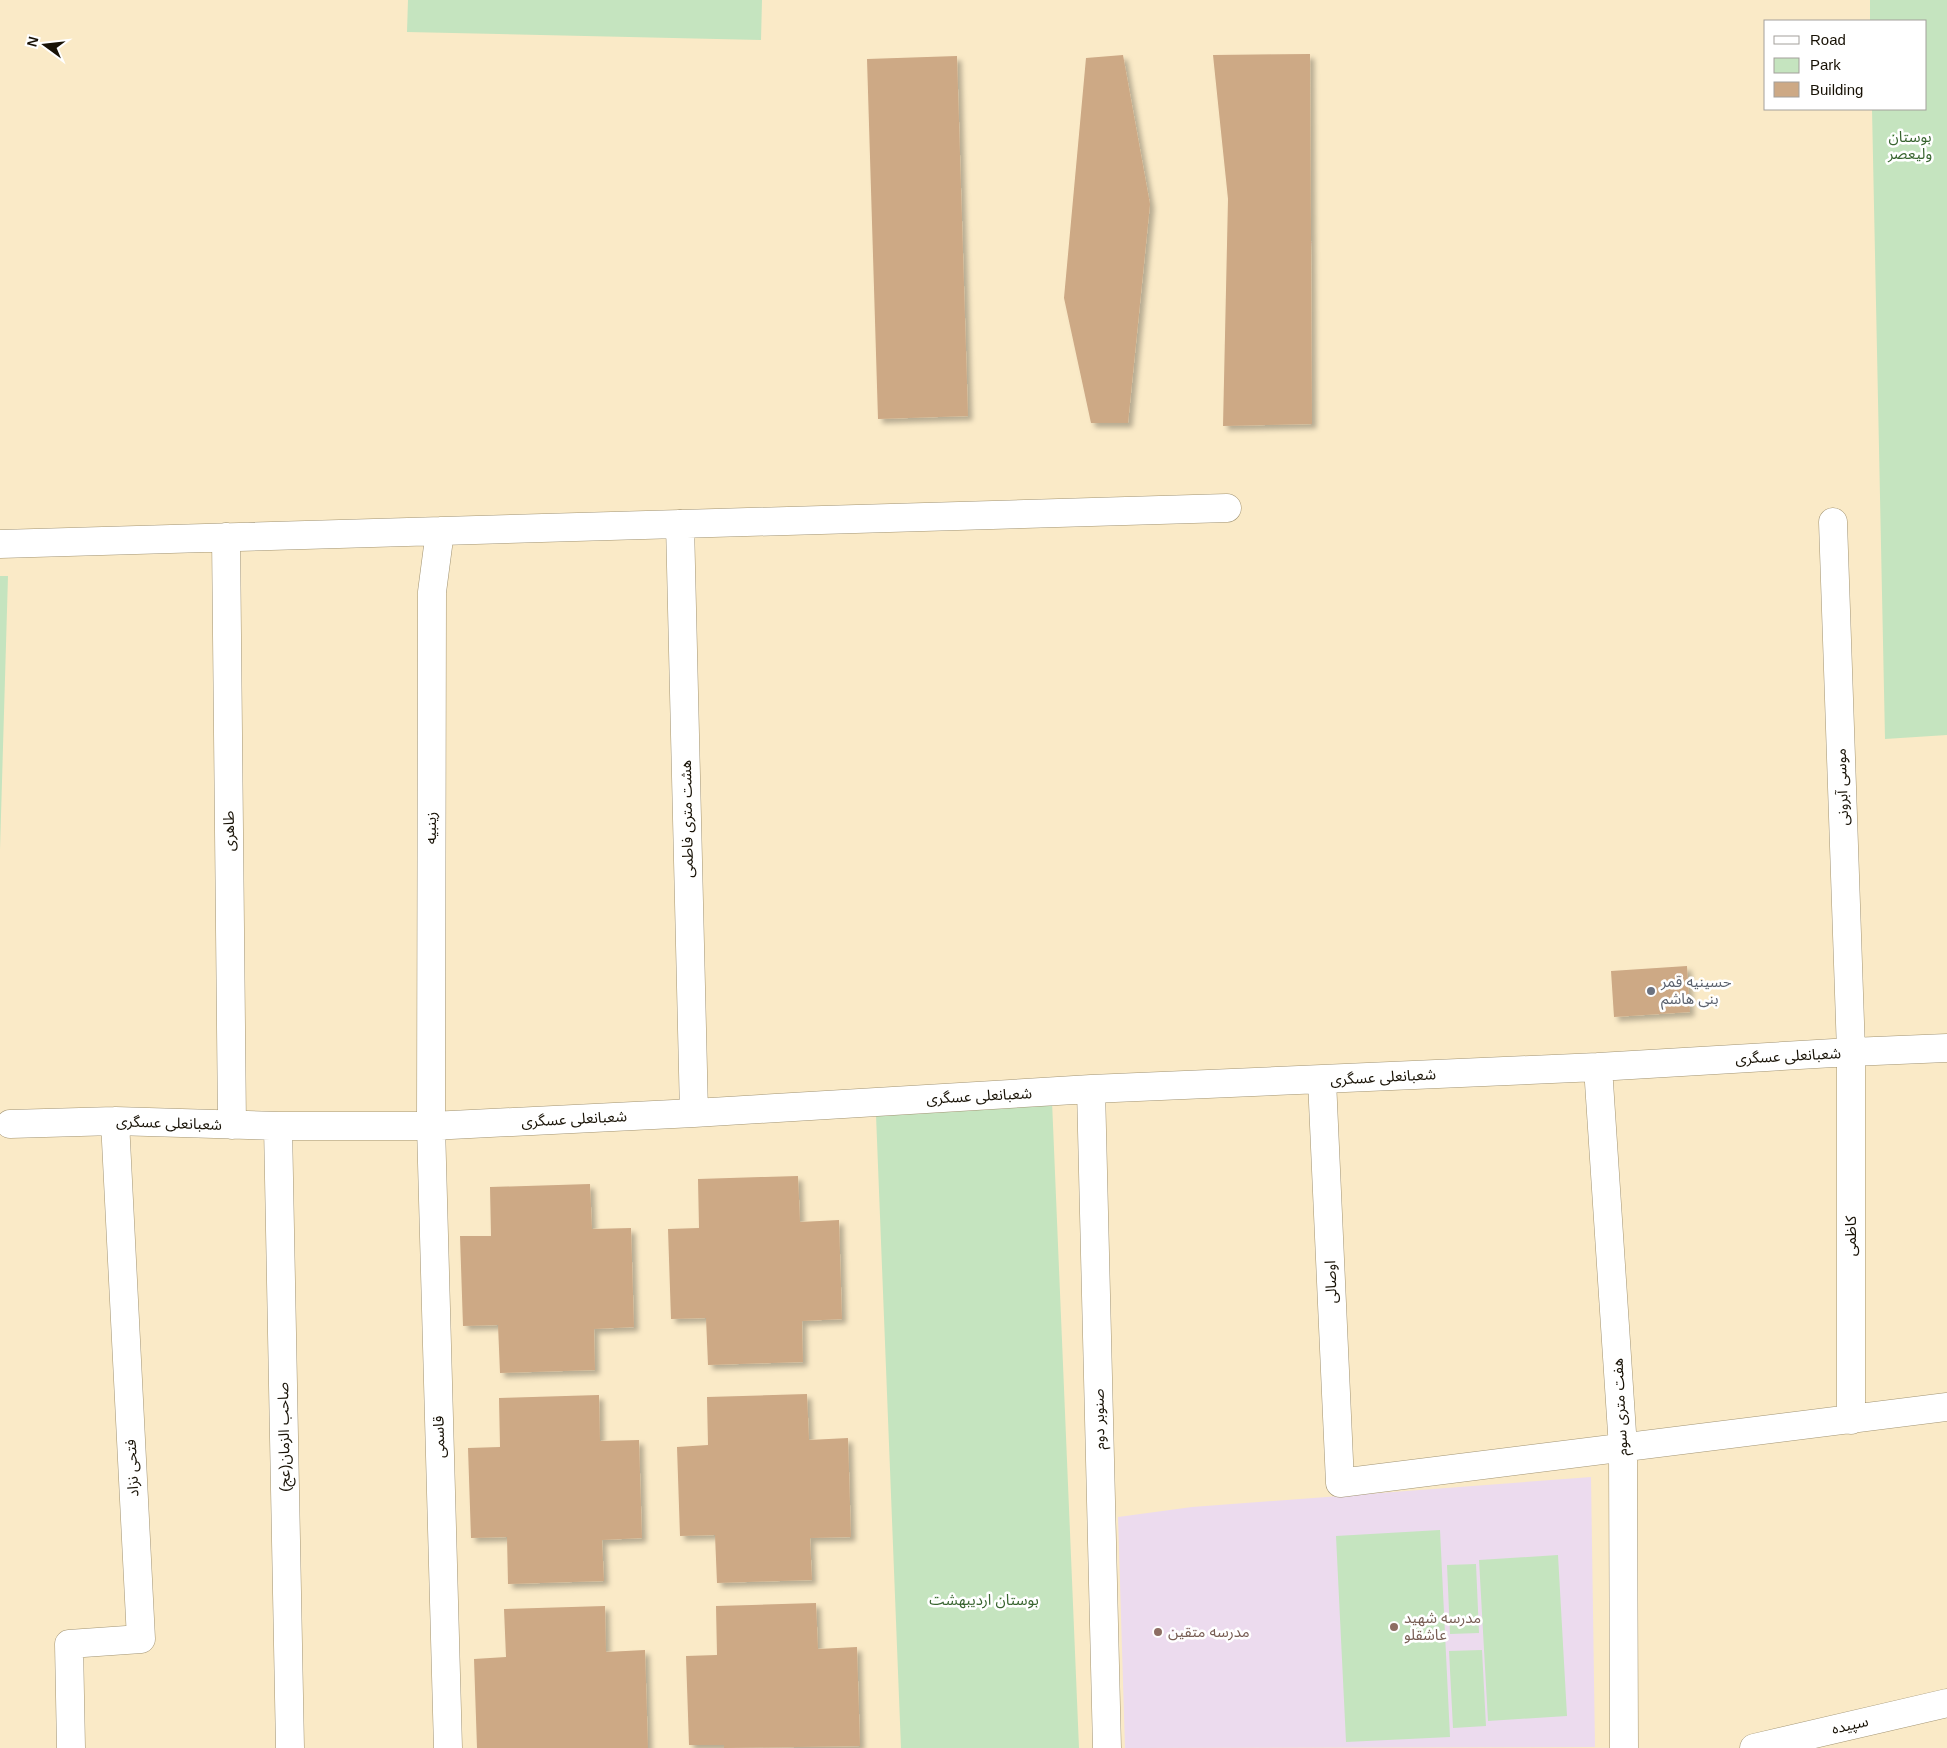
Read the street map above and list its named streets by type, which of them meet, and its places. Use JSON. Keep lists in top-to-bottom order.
{
  "streets": {
    "street": [
      "موسی آبرونی",
      "هشت متری فاطمی",
      "زینبیه",
      "طاهری",
      "شعبانعلی عسگری",
      "کاظمی",
      "اوصالی",
      "هفت متری سوم",
      "صنوبر دوم",
      "صاحب الزمان(عج)",
      "قاسمی",
      "فتحی نزاد",
      "سپیده"
    ]
  },
  "crossings": [
    ["موسی آبرونی", "شعبانعلی عسگری"],
    ["موسی آبرونی", "کاظمی"],
    ["هشت متری فاطمی", "شعبانعلی عسگری"],
    ["زینبیه", "شعبانعلی عسگری"],
    ["زینبیه", "قاسمی"],
    ["طاهری", "شعبانعلی عسگری"],
    ["شعبانعلی عسگری", "کاظمی"],
    ["شعبانعلی عسگری", "اوصالی"],
    ["شعبانعلی عسگری", "هفت متری سوم"],
    ["شعبانعلی عسگری", "صنوبر دوم"],
    ["شعبانعلی عسگری", "صاحب الزمان(عج)"],
    ["شعبانعلی عسگری", "قاسمی"],
    ["شعبانعلی عسگری", "فتحی نزاد"],
    ["اوصالی", "هفت متری سوم"]
  ],
  "parks": ["بوستان ولیعصر", "بوستان اردیبهشت"],
  "places": ["حسینیه قمر بنی هاشم", "مدرسه شهید عاشقلو", "مدرسه متقین"],
  "legend": ["Road", "Park", "Building"],
  "north": "left"
}
